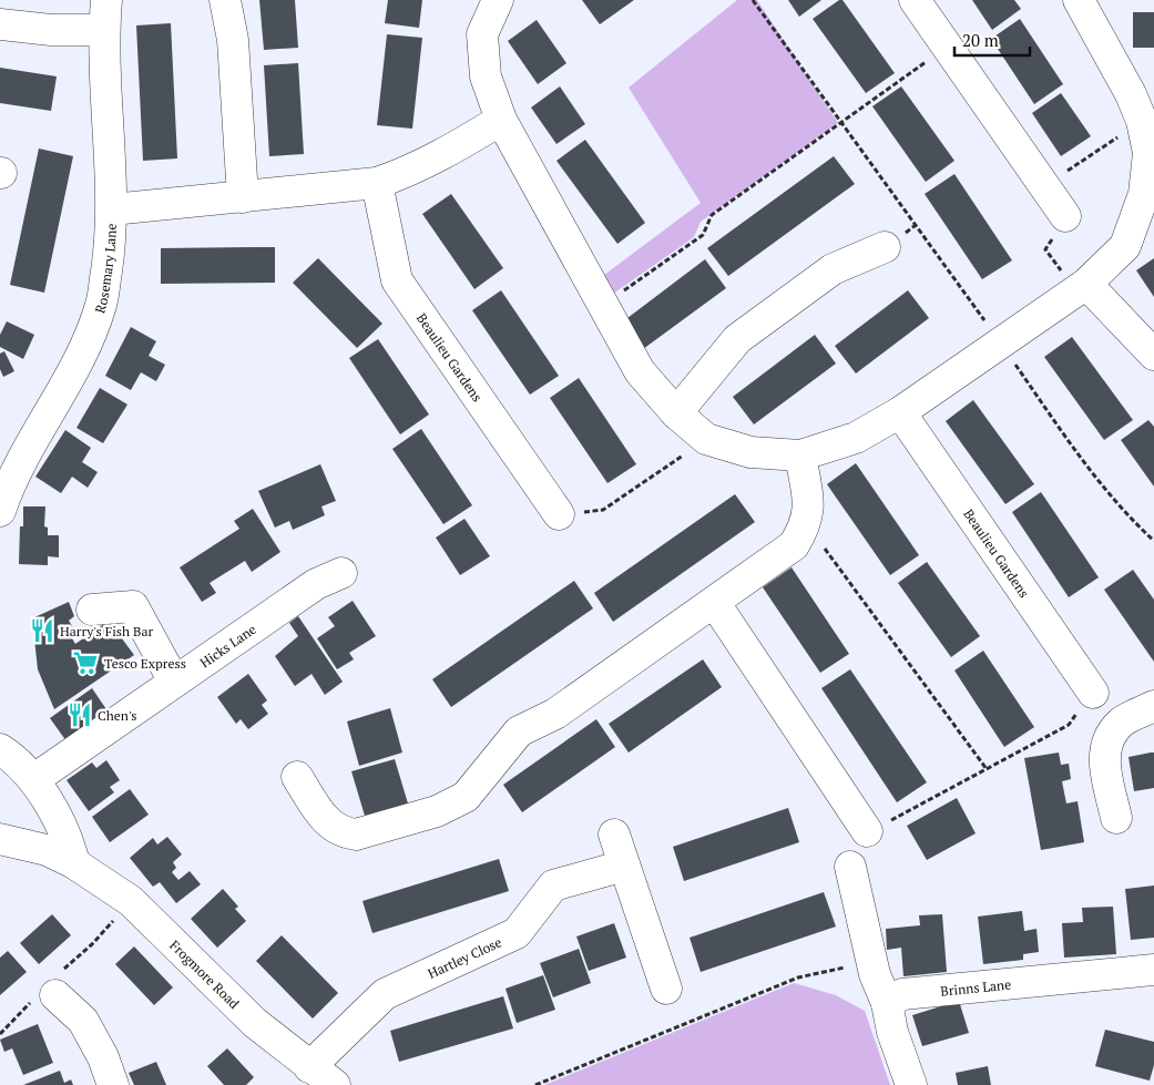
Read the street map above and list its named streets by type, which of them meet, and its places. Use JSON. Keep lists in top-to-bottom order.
{
  "streets": {
    "street": [
      "Rosemary Lane",
      "Beaulieu Gardens",
      "Hicks Lane",
      "Hartley Close",
      "Frogmore Road",
      "Brinns Lane"
    ]
  },
  "crossings": [
    ["Hartley Close", "Frogmore Road"]
  ],
  "places": {
    "restaurant": ["Harry's Fish Bar", "Chen's"],
    "supermarket": ["Tesco Express"]
  },
  "scale_bar": "20 m"
}
